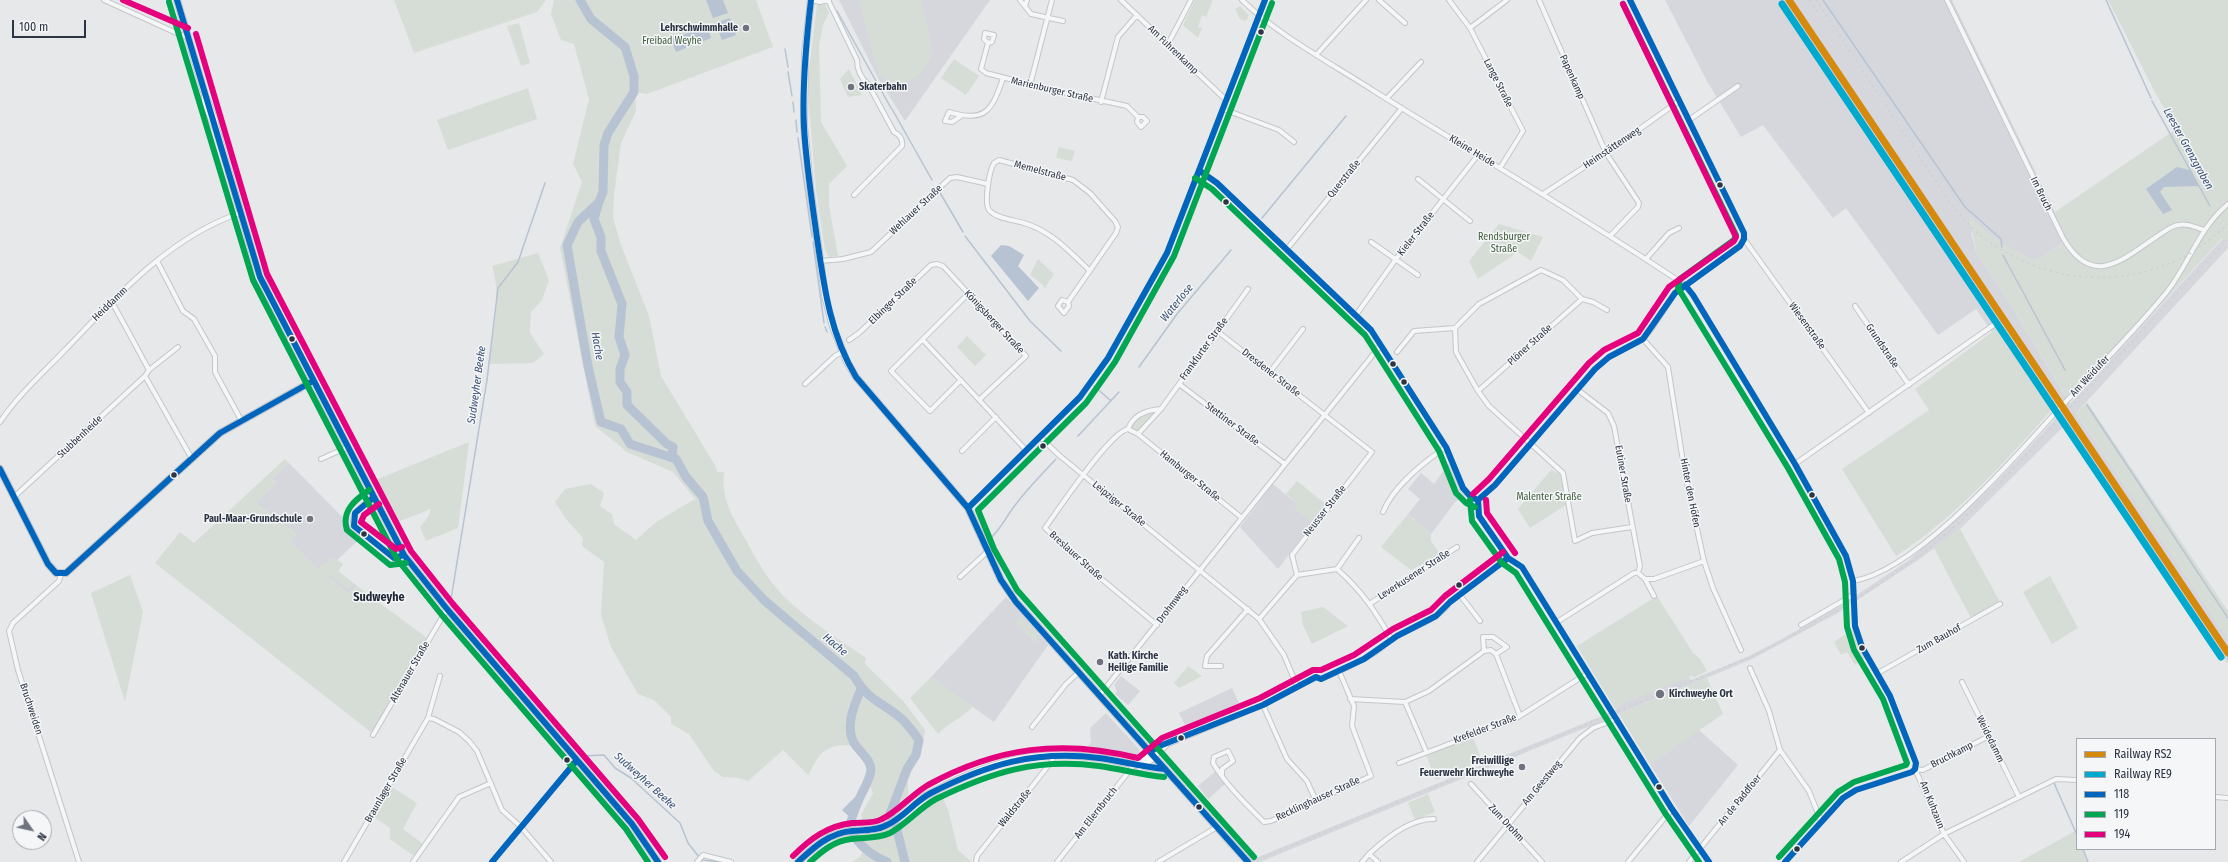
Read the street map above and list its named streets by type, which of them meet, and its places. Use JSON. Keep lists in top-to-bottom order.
{
  "streets": {
    "street": [
      "Am Fuhrenkamp",
      "Papenkamp",
      "Lange Straße",
      "Marienburger Straße",
      "Heimstättenweg",
      "Kleine Heide",
      "Memelstraße",
      "Querstraße",
      "Im Bruch",
      "Wehlauer Straße",
      "Kieler Straße",
      "Elbinger Straße",
      "Heiddamm",
      "Königsberger Straße",
      "Wiesenstraße",
      "Plöner Straße",
      "Grundstraße",
      "Frankfurter Straße",
      "Dresdener Straße",
      "Am Weidufer",
      "Stettiner Straße",
      "Stubbenheide",
      "Eutiner Straße",
      "Hamburger Straße",
      "Hinter den Höfen",
      "Leipziger Straße",
      "Neusser Straße",
      "Breslauer Straße",
      "Leverkusener Straße",
      "Drohmweg",
      "Zum Bauhof",
      "Altenauer Straße",
      "Bruchweiden",
      "Krefelder Straße",
      "Weidedamm",
      "Bruchkamp",
      "Am Geestweg",
      "Braunlager Straße",
      "Recklinghauser Straße",
      "An de Paddfoer",
      "Am Kuhzaun",
      "Waldstraße",
      "Am Ellernbruch",
      "Zum Drohm"
    ]
  },
  "crossings": [
    ["Papenkamp", "Heimstättenweg"],
    ["Papenkamp", "Kleine Heide"],
    ["Lange Straße", "Kleine Heide"],
    ["Heimstättenweg", "Kleine Heide"],
    ["Heimstättenweg", "Wiesenstraße"],
    ["Kleine Heide", "Querstraße"],
    ["Kleine Heide", "Kieler Straße"],
    ["Kleine Heide", "Am Kuhzaun"],
    ["Memelstraße", "Wehlauer Straße"],
    ["Im Bruch", "Am Weidufer"],
    ["Elbinger Straße", "Königsberger Straße"],
    ["Frankfurter Straße", "Dresdener Straße"],
    ["Frankfurter Straße", "Stettiner Straße"],
    ["Frankfurter Straße", "Hamburger Straße"],
    ["Dresdener Straße", "Neusser Straße"],
    ["Dresdener Straße", "Drohmweg"],
    ["Am Weidufer", "Am Kuhzaun"],
    ["Stettiner Straße", "Drohmweg"],
    ["Hamburger Straße", "Drohmweg"],
    ["Leipziger Straße", "Breslauer Straße"],
    ["Leipziger Straße", "Drohmweg"],
    ["Breslauer Straße", "Drohmweg"],
    ["Zum Bauhof", "Am Kuhzaun"],
    ["Weidedamm", "Bruchkamp"],
    ["Bruchkamp", "Am Kuhzaun"],
    ["Am Geestweg", "Zum Drohm"]
  ],
  "districts": ["Sudweyhe"],
  "water": [
    "Leester Grenzgraben",
    "Waterlose",
    "Hache",
    "Sudweyher Beeke"
  ],
  "parks": ["Freibad Weyhe", "Rendsburger Straße", "Malenter Straße"],
  "places": [
    "Lehrschwimmhalle",
    "Skaterbahn",
    "Paul-Maar-Grundschule",
    "Kath. Kirche Heilige Familie",
    "Kirchweyhe Ort",
    "Freiwillige Feuerwehr Kirchweyhe"
  ],
  "lines": [
    "rail line RS2",
    "transit line 118",
    "transit line 194",
    "transit line 119",
    "rail line RE9"
  ],
  "legend": [
    "Railway RS2",
    "Railway RE9",
    "118",
    "119",
    "194"
  ],
  "scale_bar": "100 m",
  "north": "bottom right"
}
